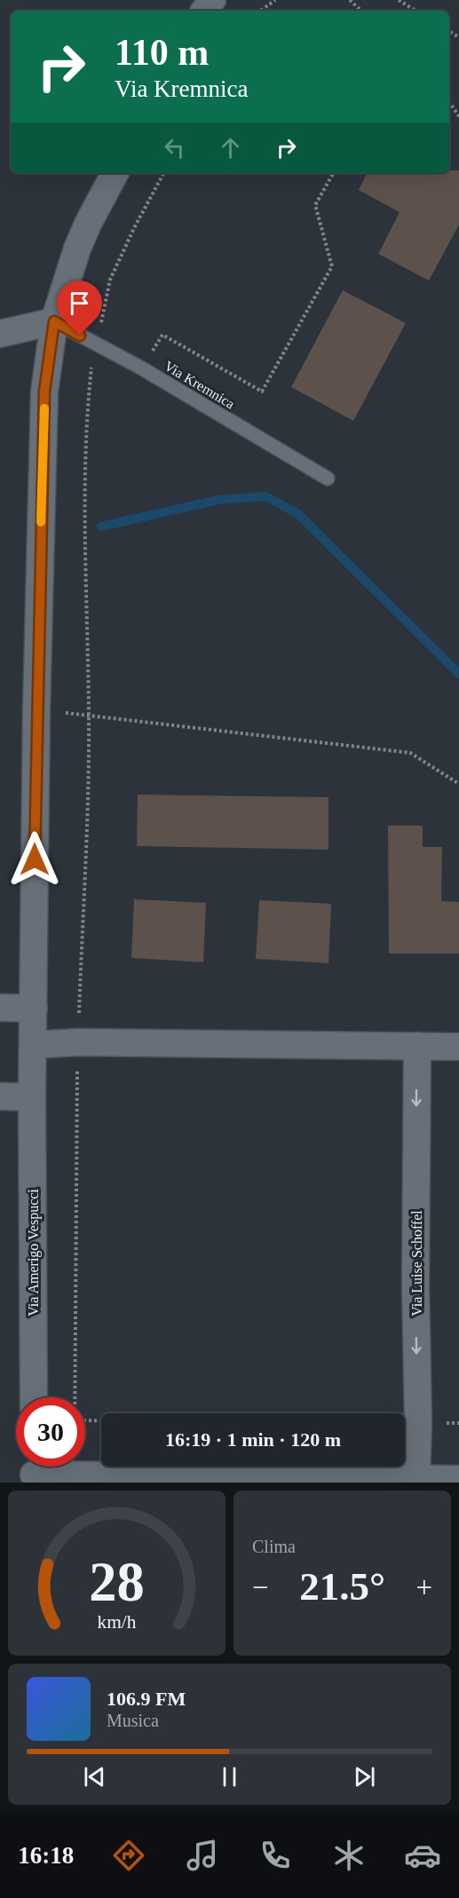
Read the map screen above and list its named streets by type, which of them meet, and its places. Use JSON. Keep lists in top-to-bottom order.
{
  "streets": {
    "street": ["Via Amerigo Vespucci", "Via Luise Schoffel"],
    "lane": ["Via Kremnica"]
  },
  "crossings": [
    ["Via Kremnica", "Via Amerigo Vespucci"]
  ],
  "one_way": ["Via Luise Schoffel"],
  "page": {
    "turn": ["110 m", "Via Kremnica"],
    "limit": "30",
    "trip": "16:19 · 1 min · 120 m",
    "tile": "Clima",
    "heat": ["−", "21.5°", "+"],
    "song": ["106.9 FM", "Musica"],
    "tabs": "16:18",
    "gauge": ["28", "km/h"]
  }
}
